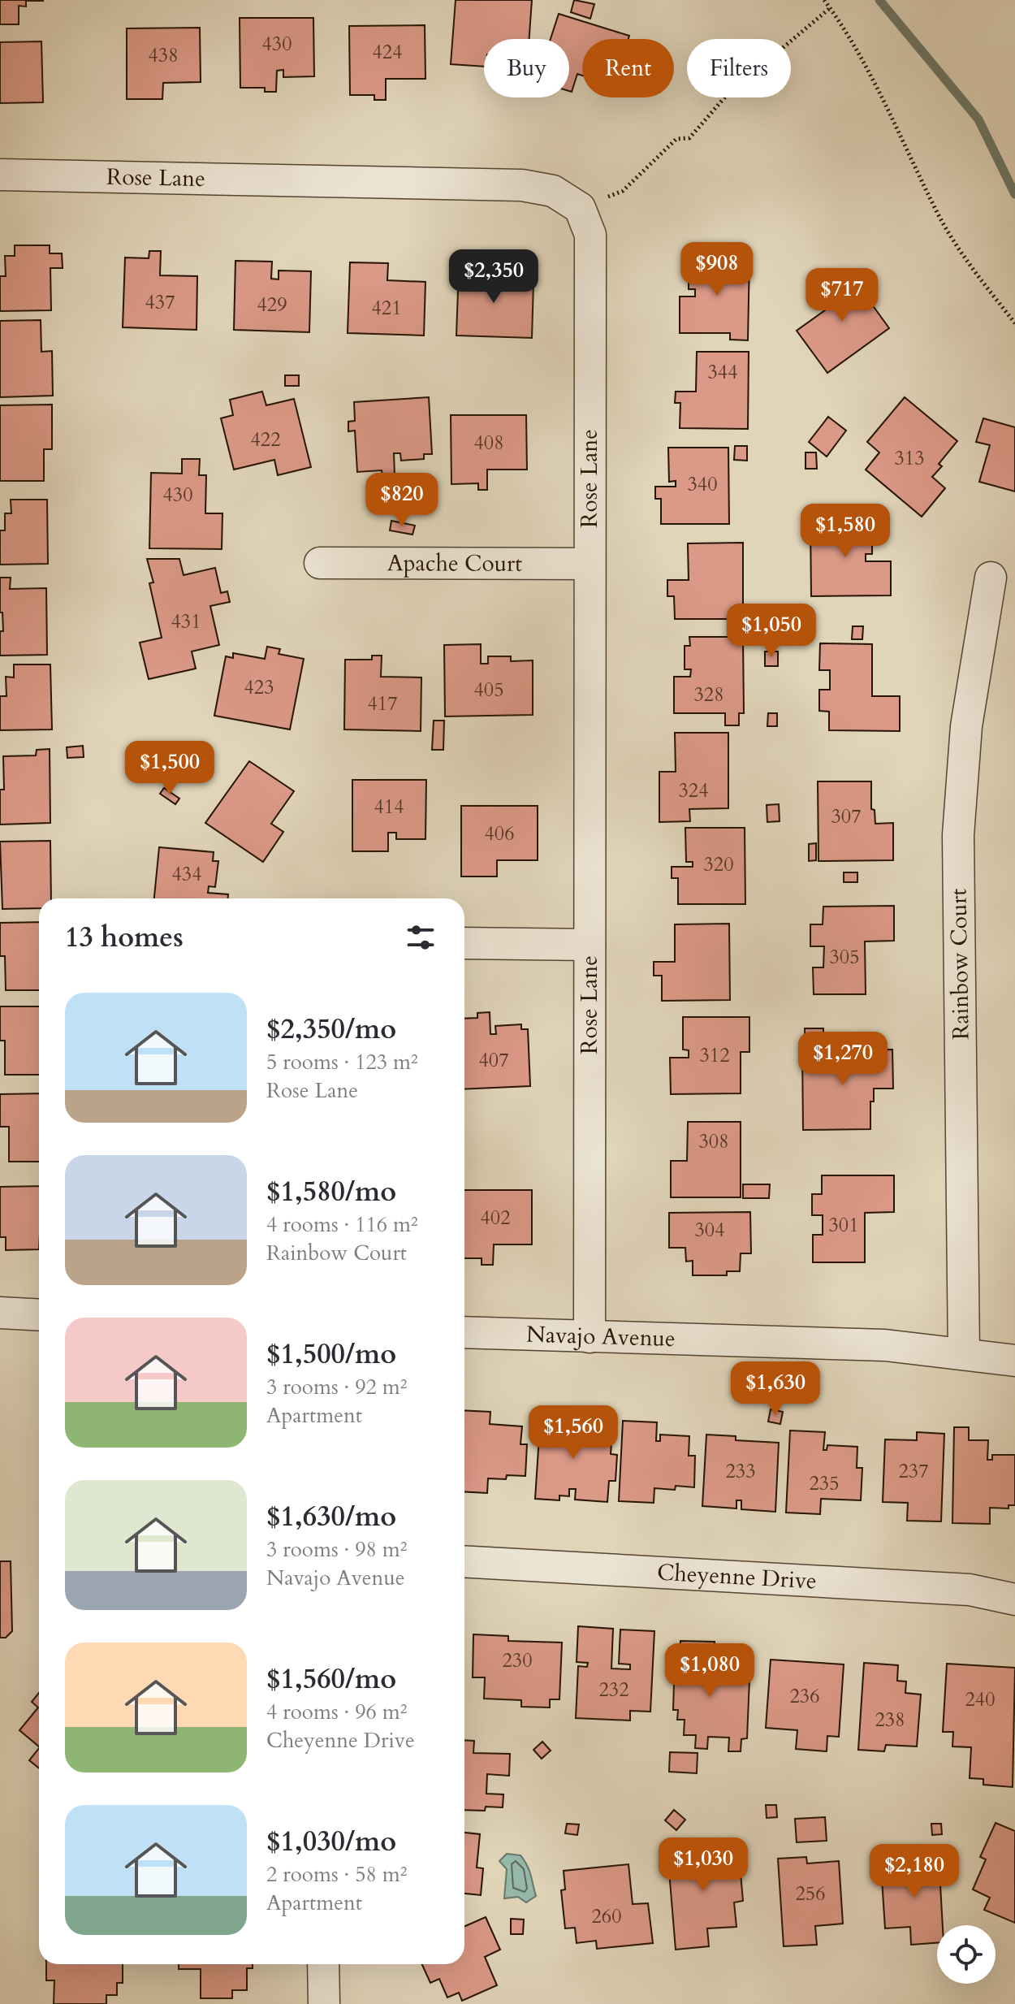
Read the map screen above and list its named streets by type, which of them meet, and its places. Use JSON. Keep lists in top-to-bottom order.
{
  "streets": {
    "street": [
      "Rose Lane",
      "Apache Court",
      "Rainbow Court",
      "Navajo Avenue",
      "Cheyenne Drive"
    ]
  },
  "crossings": [
    ["Rose Lane", "Apache Court"],
    ["Rose Lane", "Navajo Avenue"],
    ["Rainbow Court", "Navajo Avenue"]
  ],
  "house_numbers": [
    "430",
    "424",
    "438",
    "437",
    "429",
    "421",
    "344",
    "422",
    "408",
    "313",
    "340",
    "430",
    "431",
    "423",
    "405",
    "328",
    "417",
    "324",
    "414",
    "307",
    "406",
    "320",
    "434",
    "305",
    "312",
    "407",
    "308",
    "402",
    "301",
    "304",
    "233",
    "237",
    "235",
    "230",
    "232",
    "236",
    "240",
    "238",
    "256",
    "260"
  ],
  "page": {
    "chip": ["Buy", "Rent", "Filters"],
    "price": [
      "$908",
      "$2,350",
      "$717",
      "$820",
      "$1,580",
      "$1,050",
      "$1,500",
      "$1,270",
      "$1,630",
      "$1,560",
      "$1,080",
      "$1,030",
      "$2,180"
    ],
    "heading": "13 homes",
    "list": [
      {
        "name": "$2,350/mo",
        "note": "5 rooms · 123 m² · Rose Lane"
      },
      {
        "name": "$1,580/mo",
        "note": "4 rooms · 116 m² · Rainbow Court"
      },
      {
        "name": "$1,500/mo",
        "note": "3 rooms · 92 m² · Apartment"
      },
      {
        "name": "$1,630/mo",
        "note": "3 rooms · 98 m² · Navajo Avenue"
      },
      {
        "name": "$1,560/mo",
        "note": "4 rooms · 96 m² · Cheyenne Drive"
      },
      {
        "name": "$1,030/mo",
        "note": "2 rooms · 58 m² · Apartment"
      }
    ]
  }
}
